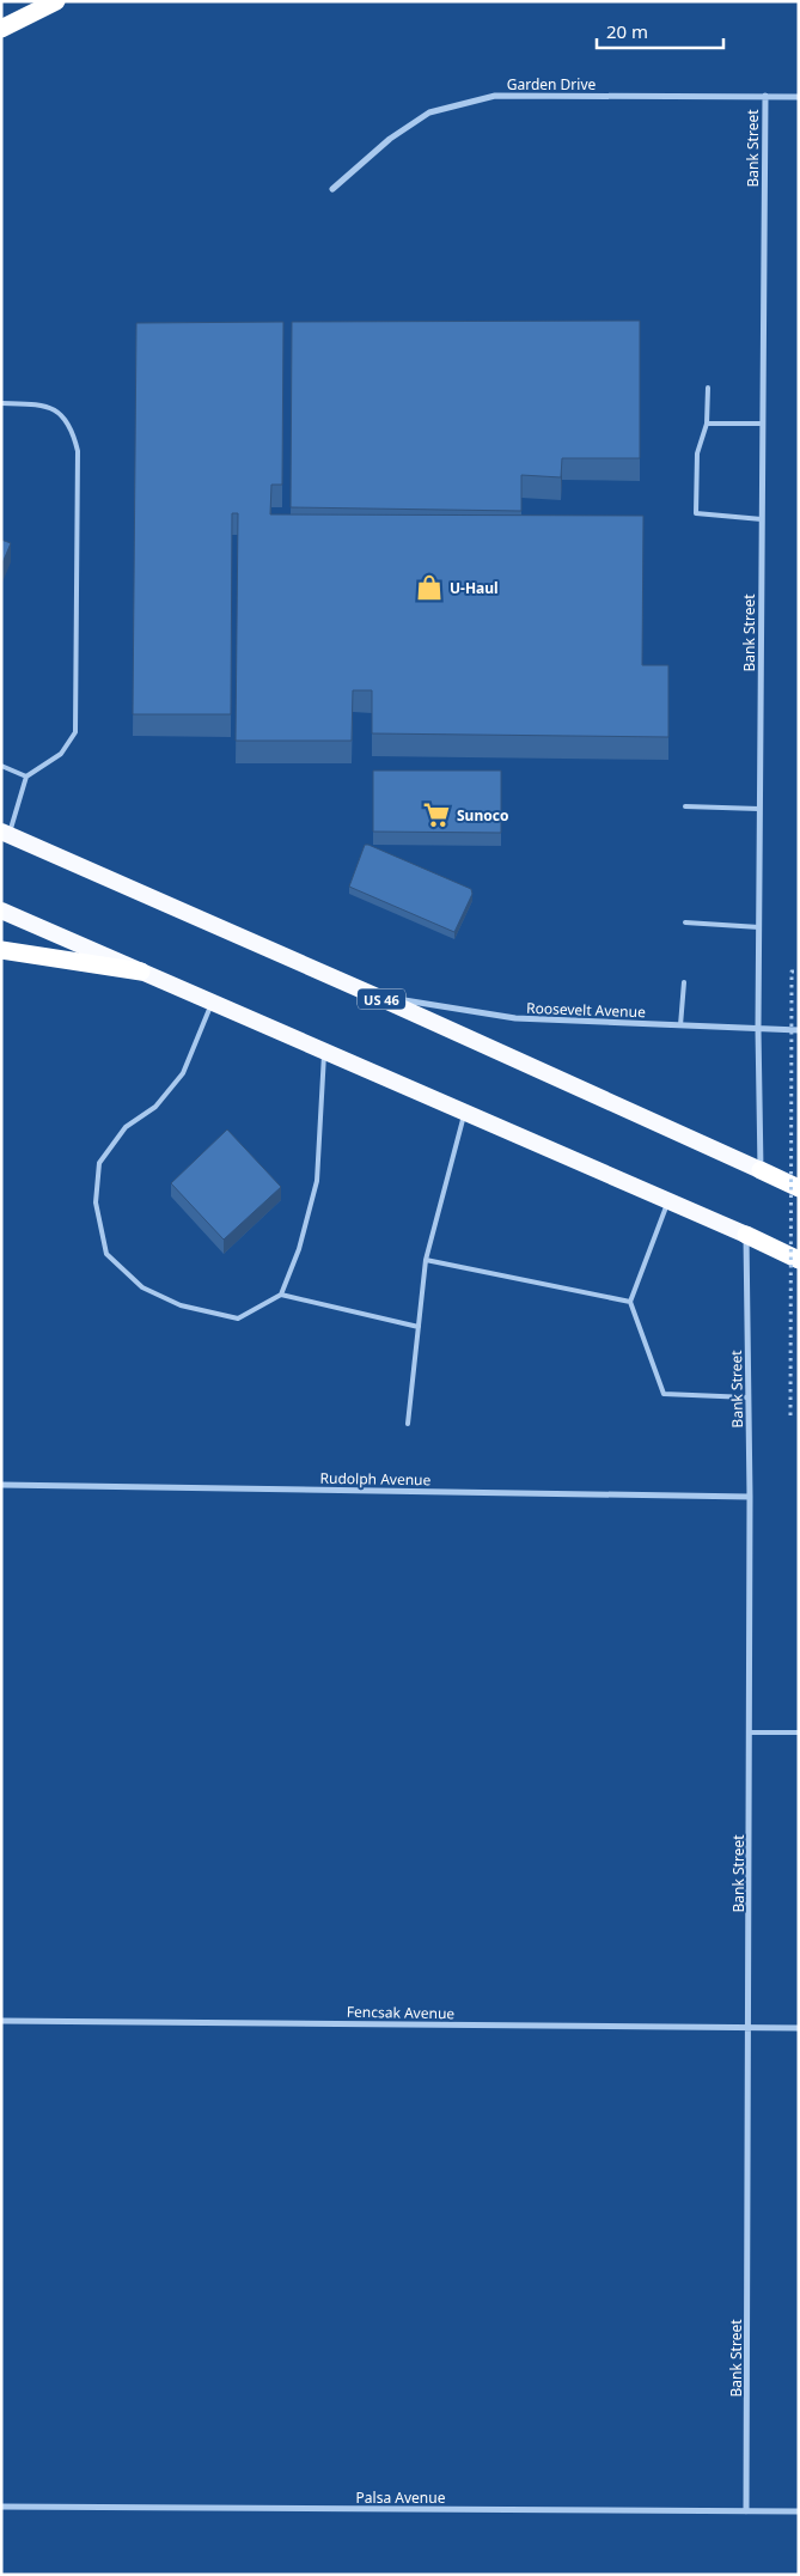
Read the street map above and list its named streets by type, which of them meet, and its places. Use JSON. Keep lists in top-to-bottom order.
{
  "streets": {
    "highway": ["US 46"],
    "street": [
      "Garden Drive",
      "Bank Street",
      "Roosevelt Avenue",
      "Rudolph Avenue",
      "Fencsak Avenue",
      "Palsa Avenue"
    ]
  },
  "crossings": [
    ["Garden Drive", "Bank Street"],
    ["Bank Street", "US 46"],
    ["Bank Street", "Roosevelt Avenue"],
    ["Bank Street", "Rudolph Avenue"],
    ["Bank Street", "Fencsak Avenue"],
    ["Bank Street", "Palsa Avenue"],
    ["US 46", "Roosevelt Avenue"]
  ],
  "places": {
    "shop": ["U-Haul"],
    "supermarket": ["Sunoco"]
  },
  "scale_bar": "20 m"
}
